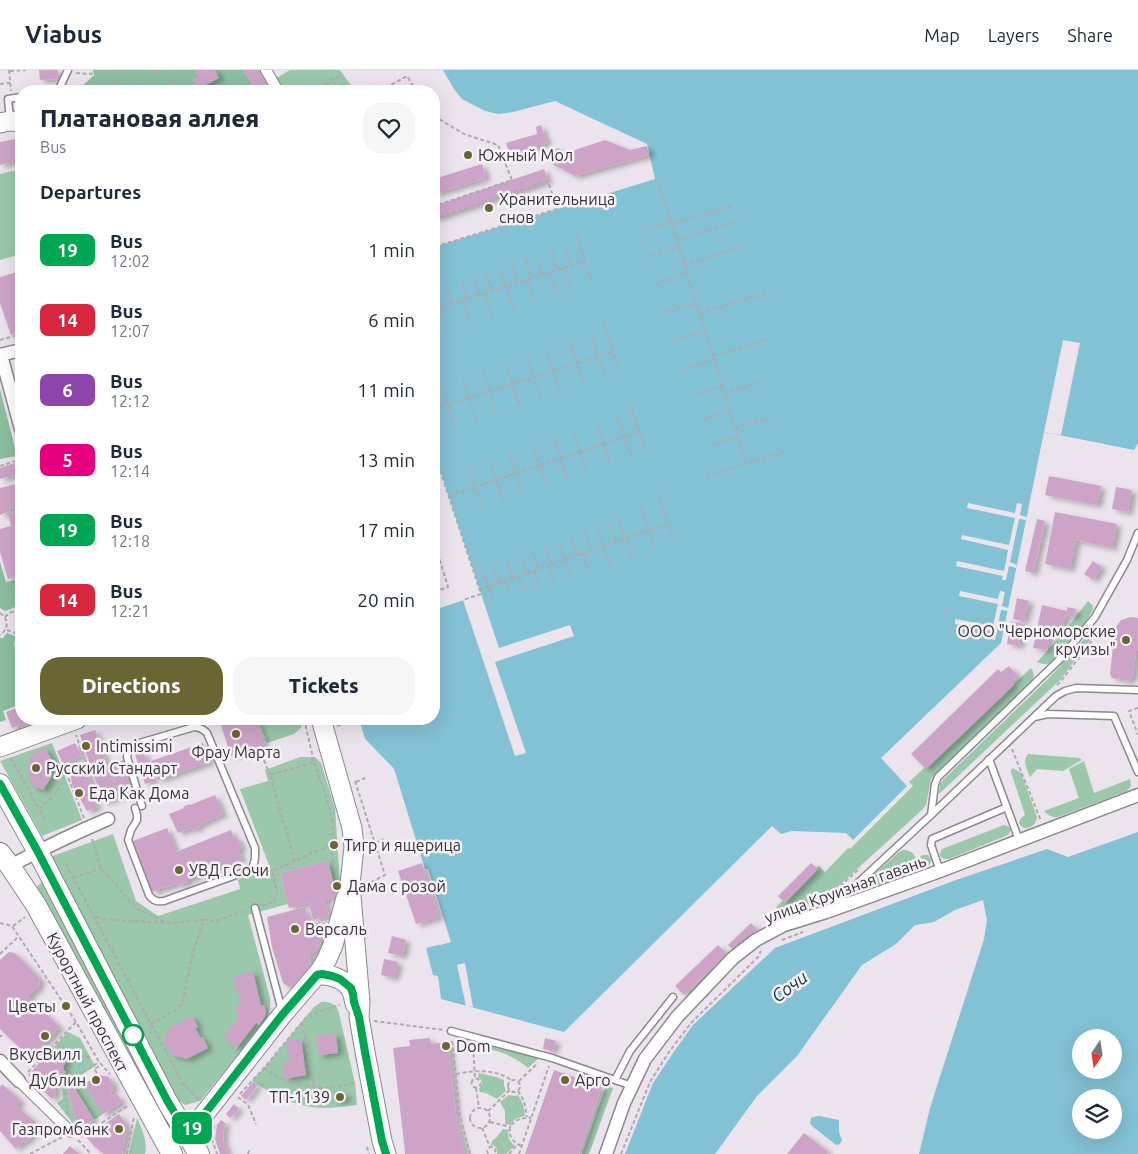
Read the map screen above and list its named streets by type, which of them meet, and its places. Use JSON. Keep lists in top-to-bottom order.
{
  "streets": {
    "main road": ["Курортный проспект"],
    "street": ["улица Круизная гавань"]
  },
  "water": ["Сочи"],
  "places": [
    "Южный Мол",
    "Хранительница снов",
    "ООО \"Черноморские круизы\"",
    "Фрау Марта",
    "Intimissimi",
    "Русский Стандарт",
    "Еда Как Дома",
    "Тигр и ящерица",
    "УВД г.Сочи",
    "Дама с розой",
    "Версаль",
    "Цветы",
    "ВкусВилл",
    "Dom",
    "Дублин",
    "Арго",
    "ТП-1139",
    "Газпромбанк"
  ],
  "lines": ["bus line 19"],
  "north": "bottom",
  "page": {
    "header": "Viabus",
    "nav": ["Map", "Layers", "Share"],
    "on_map": "19",
    "heading": [
      ["Платановая аллея", "Bus"],
      "Departures"
    ],
    "list": [
      {
        "mark": "19",
        "name": "Bus",
        "note": "12:02",
        "value": "1 min"
      },
      {
        "mark": "14",
        "name": "Bus",
        "note": "12:07",
        "value": "6 min"
      },
      {
        "mark": "6",
        "name": "Bus",
        "note": "12:12",
        "value": "11 min"
      },
      {
        "mark": "5",
        "name": "Bus",
        "note": "12:14",
        "value": "13 min"
      },
      {
        "mark": "19",
        "name": "Bus",
        "note": "12:18",
        "value": "17 min"
      },
      {
        "mark": "14",
        "name": "Bus",
        "note": "12:21",
        "value": "20 min"
      }
    ],
    "buttons": ["Directions", "Tickets"]
  }
}
